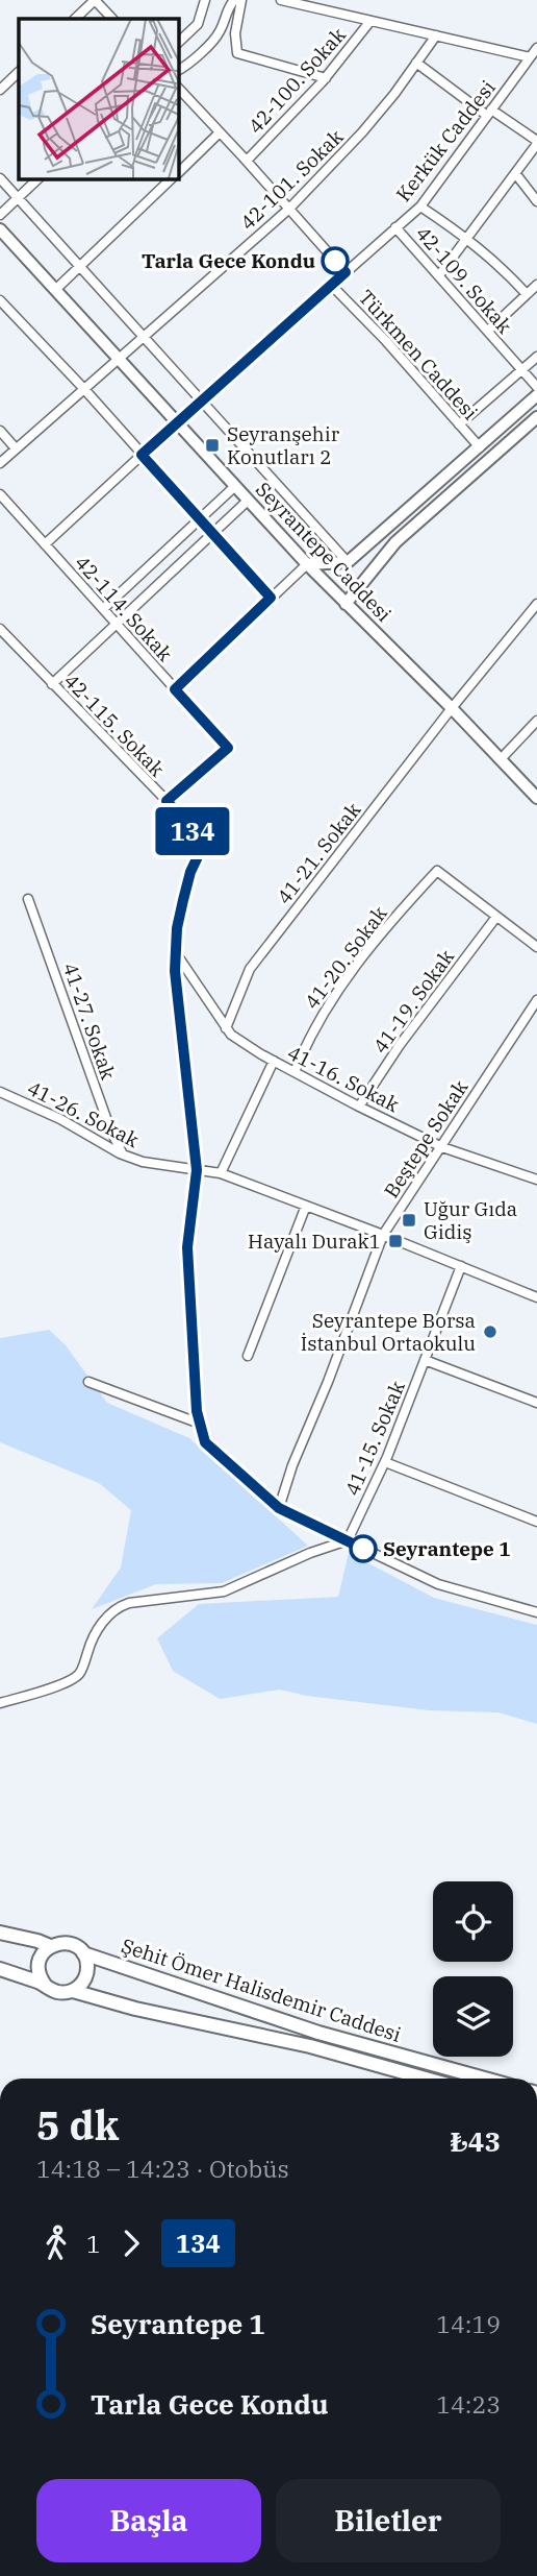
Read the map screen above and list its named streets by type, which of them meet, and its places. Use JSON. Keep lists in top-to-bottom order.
{
  "streets": {
    "main road": ["Şehit Ömer Halisdemir Caddesi"],
    "street": [
      "42-100. Sokak",
      "Kerkük Caddesi",
      "42-101. Sokak",
      "42-109. Sokak",
      "Türkmen Caddesi",
      "Seyrantepe Caddesi",
      "42-114. Sokak",
      "42-115. Sokak",
      "41-21. Sokak",
      "41-20. Sokak",
      "41-19. Sokak",
      "41-27. Sokak",
      "41-16. Sokak",
      "41-26. Sokak",
      "Beştepe Sokak",
      "41-15. Sokak"
    ]
  },
  "crossings": [
    ["42-100. Sokak", "Türkmen Caddesi"],
    ["42-100. Sokak", "Seyrantepe Caddesi"],
    ["Kerkük Caddesi", "42-109. Sokak"],
    ["Kerkük Caddesi", "Türkmen Caddesi"],
    ["Kerkük Caddesi", "Seyrantepe Caddesi"],
    ["Kerkük Caddesi", "42-114. Sokak"],
    ["42-101. Sokak", "Türkmen Caddesi"],
    ["42-101. Sokak", "Seyrantepe Caddesi"],
    ["Seyrantepe Caddesi", "41-21. Sokak"],
    ["42-114. Sokak", "42-115. Sokak"],
    ["42-115. Sokak", "41-16. Sokak"],
    ["41-21. Sokak", "41-16. Sokak"],
    ["41-20. Sokak", "41-19. Sokak"],
    ["41-20. Sokak", "41-16. Sokak"],
    ["41-19. Sokak", "41-16. Sokak"],
    ["41-27. Sokak", "41-26. Sokak"],
    ["41-16. Sokak", "Beştepe Sokak"],
    ["41-26. Sokak", "Beştepe Sokak"],
    ["41-26. Sokak", "41-15. Sokak"]
  ],
  "places": {
    "other": ["Tarla Gece Kondu", "Seyrantepe Borsa İstanbul Ortaokulu", "Seyrantepe 1"],
    "transit": ["Seyranşehir Konutları 2", "Uğur Gıda Gidiş", "Hayalı Durak1"]
  },
  "lines": ["bus line 134"],
  "page": {
    "on_map": "134",
    "heading": ["5 dk", "14:18 – 14:23 · Otobüs", "₺43"],
    "legs": ["1", "134"],
    "list": [
      {
        "name": "Seyrantepe 1",
        "value": "14:19"
      },
      {
        "name": "Tarla Gece Kondu",
        "value": "14:23"
      }
    ],
    "buttons": ["Başla", "Biletler"]
  }
}
